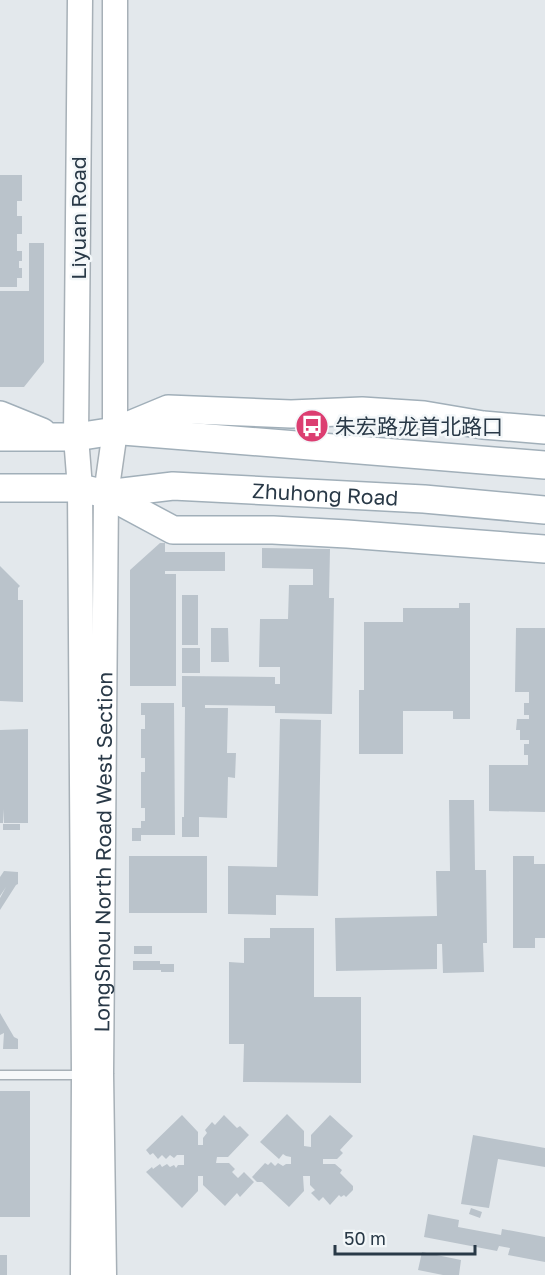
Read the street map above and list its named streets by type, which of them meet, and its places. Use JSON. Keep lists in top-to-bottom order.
{
  "streets": {
    "main road": ["Zhuhong Road"],
    "street": ["Liyuan Road", "LongShou North Road West Section"]
  },
  "crossings": [
    ["Liyuan Road", "LongShou North Road West Section"],
    ["Zhuhong Road", "LongShou North Road West Section"]
  ],
  "places": {
    "bus stop": ["朱宏路龙首北路口"]
  },
  "scale_bar": "50 m"
}
